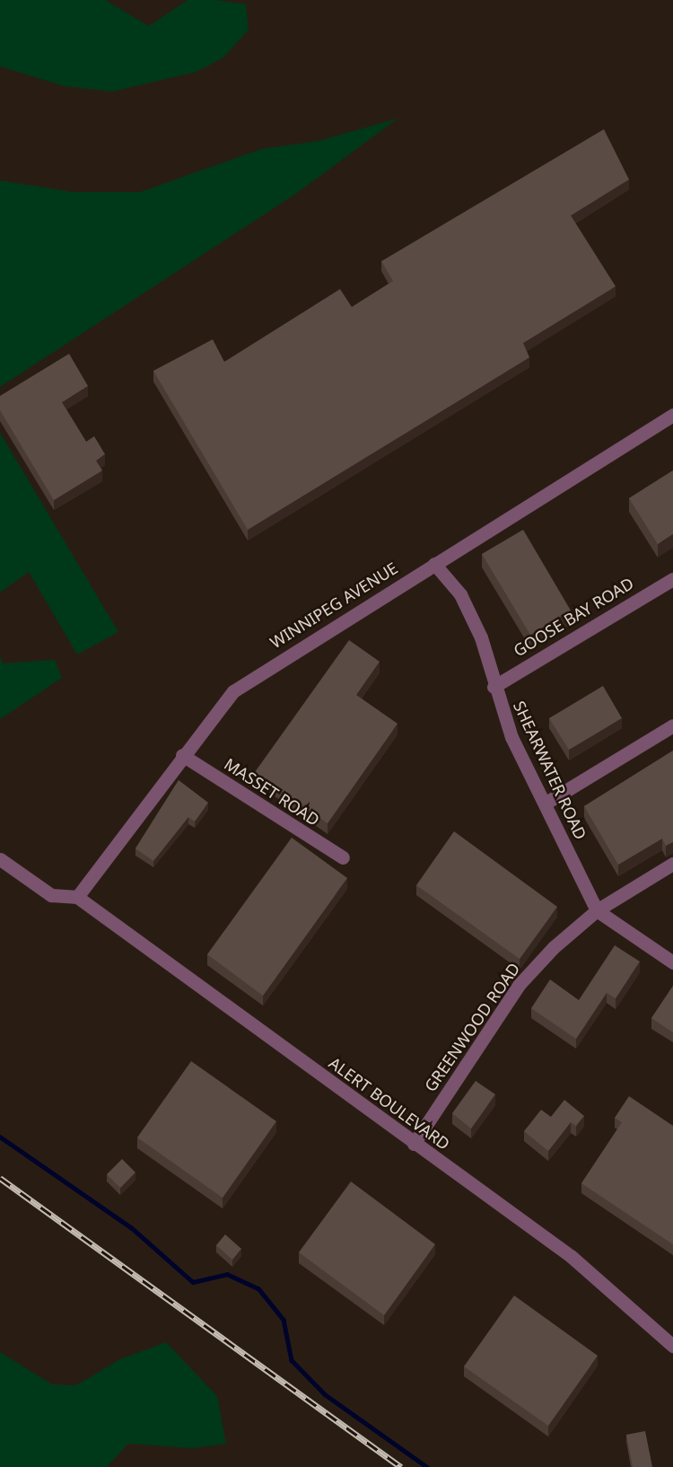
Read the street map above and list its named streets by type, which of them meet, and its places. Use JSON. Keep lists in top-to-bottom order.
{
  "streets": {
    "street": [
      "WINNIPEG AVENUE",
      "GOOSE BAY ROAD",
      "SHEARWATER ROAD",
      "MASSET ROAD",
      "GREENWOOD ROAD",
      "ALERT BOULEVARD"
    ]
  },
  "crossings": [
    ["WINNIPEG AVENUE", "SHEARWATER ROAD"],
    ["WINNIPEG AVENUE", "MASSET ROAD"],
    ["WINNIPEG AVENUE", "ALERT BOULEVARD"],
    ["GOOSE BAY ROAD", "SHEARWATER ROAD"],
    ["SHEARWATER ROAD", "GREENWOOD ROAD"],
    ["GREENWOOD ROAD", "ALERT BOULEVARD"]
  ]
}
